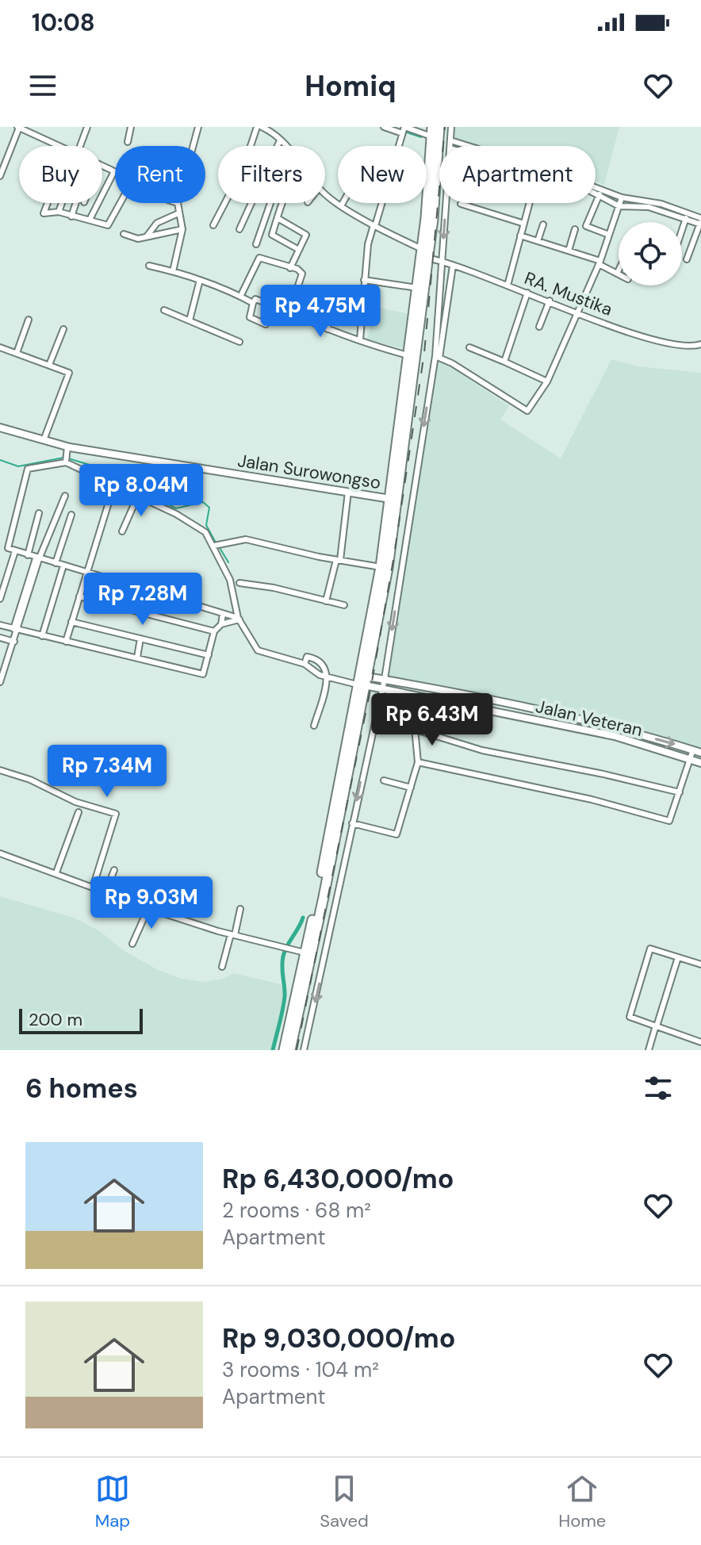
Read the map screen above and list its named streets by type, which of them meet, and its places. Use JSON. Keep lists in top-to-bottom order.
{
  "streets": {
    "main road": ["Jalan Surowongso", "Jalan Veteran"],
    "street": ["RA. Mustika"]
  },
  "scale_bar": "200 m",
  "page": {
    "status": "10:08",
    "header": "Homiq",
    "chip": [
      "Buy",
      "Rent",
      "Filters",
      "New",
      "Apartment"
    ],
    "price": [
      "Rp 4.75M",
      "Rp 8.04M",
      "Rp 7.28M",
      "Rp 6.43M",
      "Rp 7.34M",
      "Rp 9.03M"
    ],
    "scale": "200 m",
    "heading": "6 homes",
    "list": [
      {
        "name": "Rp 6,430,000/mo",
        "note": "2 rooms · 68 m² · Apartment"
      },
      {
        "name": "Rp 9,030,000/mo",
        "note": "3 rooms · 104 m² · Apartment"
      }
    ],
    "tabs": ["Map", "Saved", "Home"]
  }
}
